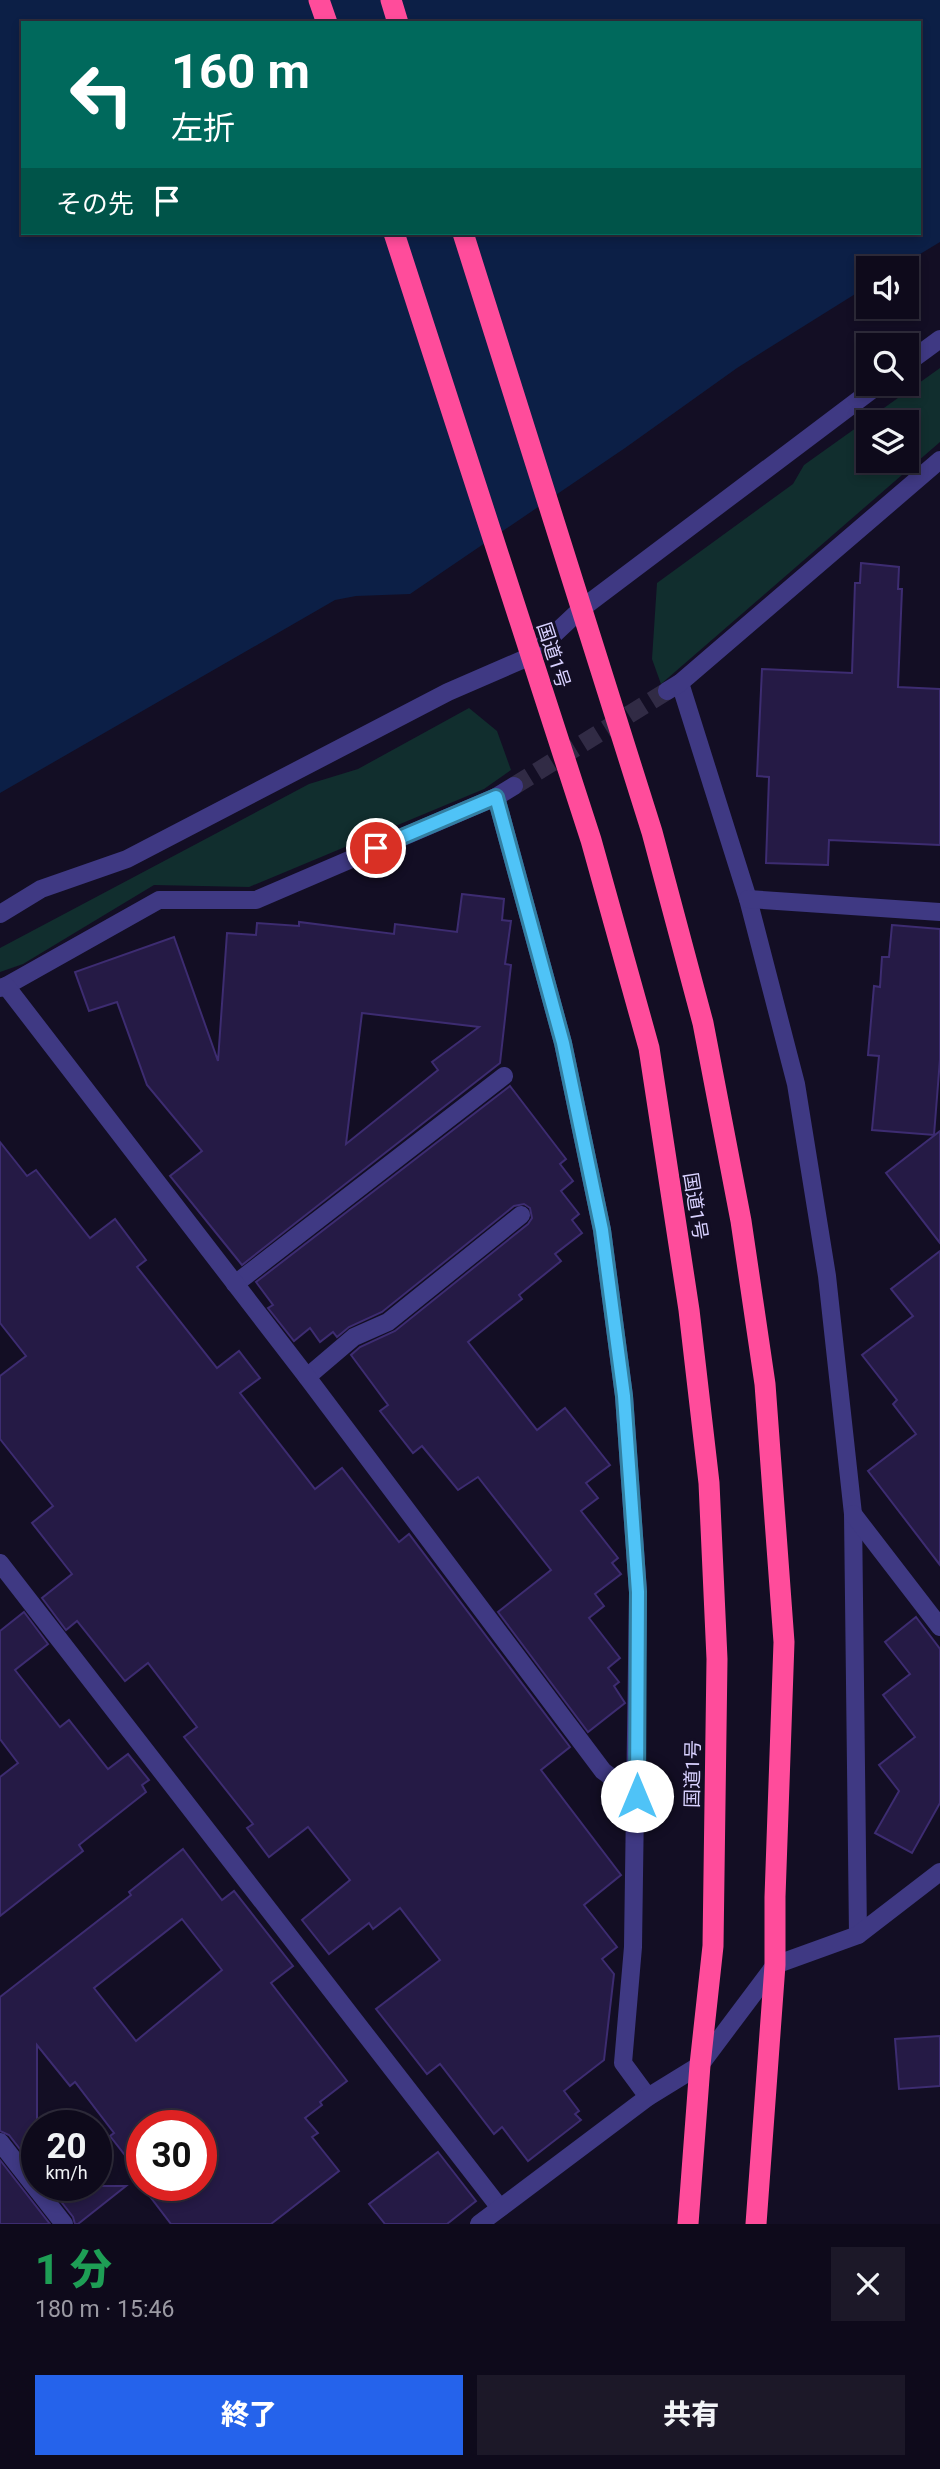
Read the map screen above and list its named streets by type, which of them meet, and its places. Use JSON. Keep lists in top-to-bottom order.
{
  "streets": {
    "highway": ["国道1号"]
  },
  "page": {
    "turn": ["160 m", "左折"],
    "then": "その先",
    "speed": "20 km/h",
    "limit": "30",
    "heading": ["1 分", "180 m · 15:46"],
    "buttons": ["終了", "共有"]
  }
}
